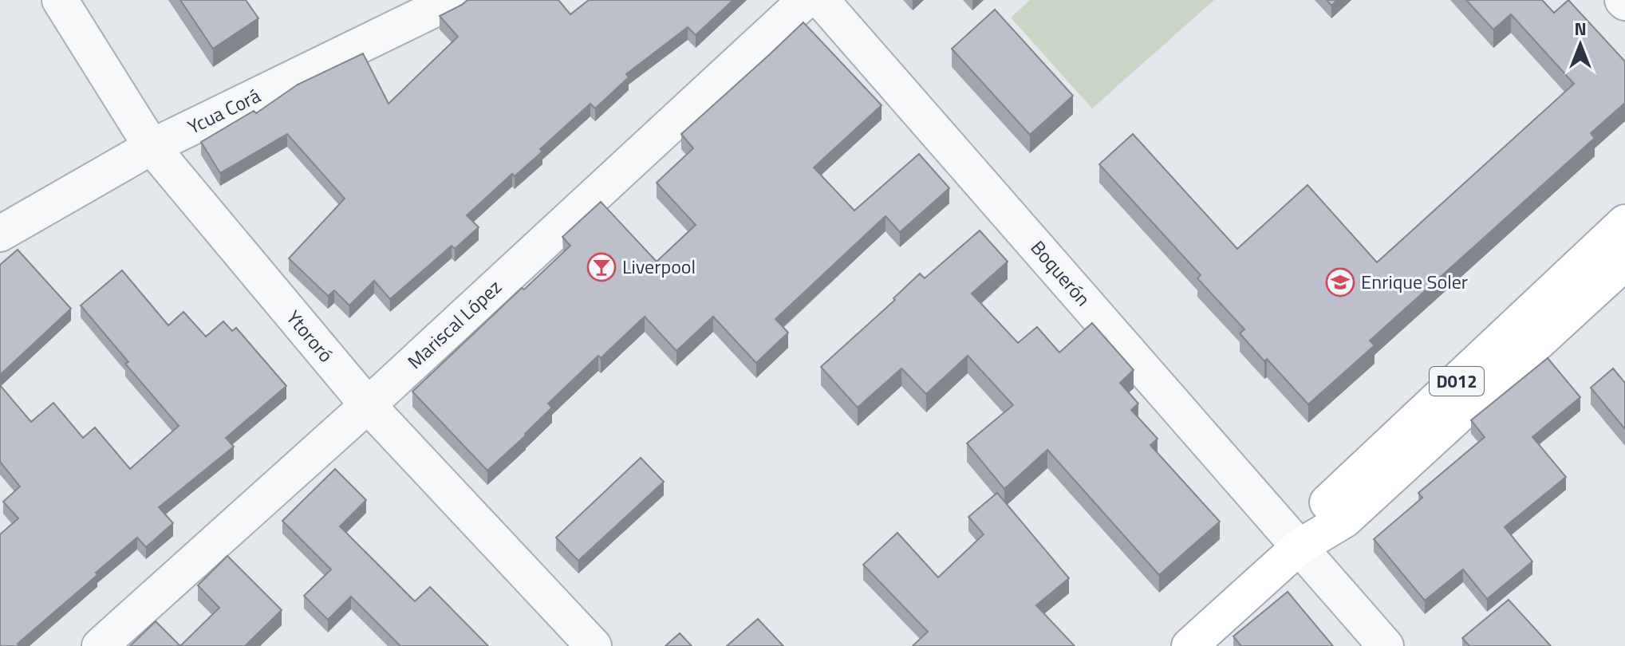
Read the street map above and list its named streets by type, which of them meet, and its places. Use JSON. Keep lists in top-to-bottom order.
{
  "streets": {
    "main road": ["D012"],
    "street": [
      "Ycua Corá",
      "Boquerón",
      "Mariscal López",
      "Ytororó"
    ]
  },
  "crossings": [
    ["Ycua Corá", "Ytororó"],
    ["Boquerón", "D012"],
    ["Mariscal López", "Ytororó"]
  ],
  "places": {
    "bar": ["Liverpool"],
    "school or university": ["Enrique Soler"]
  },
  "north": "top"
}
